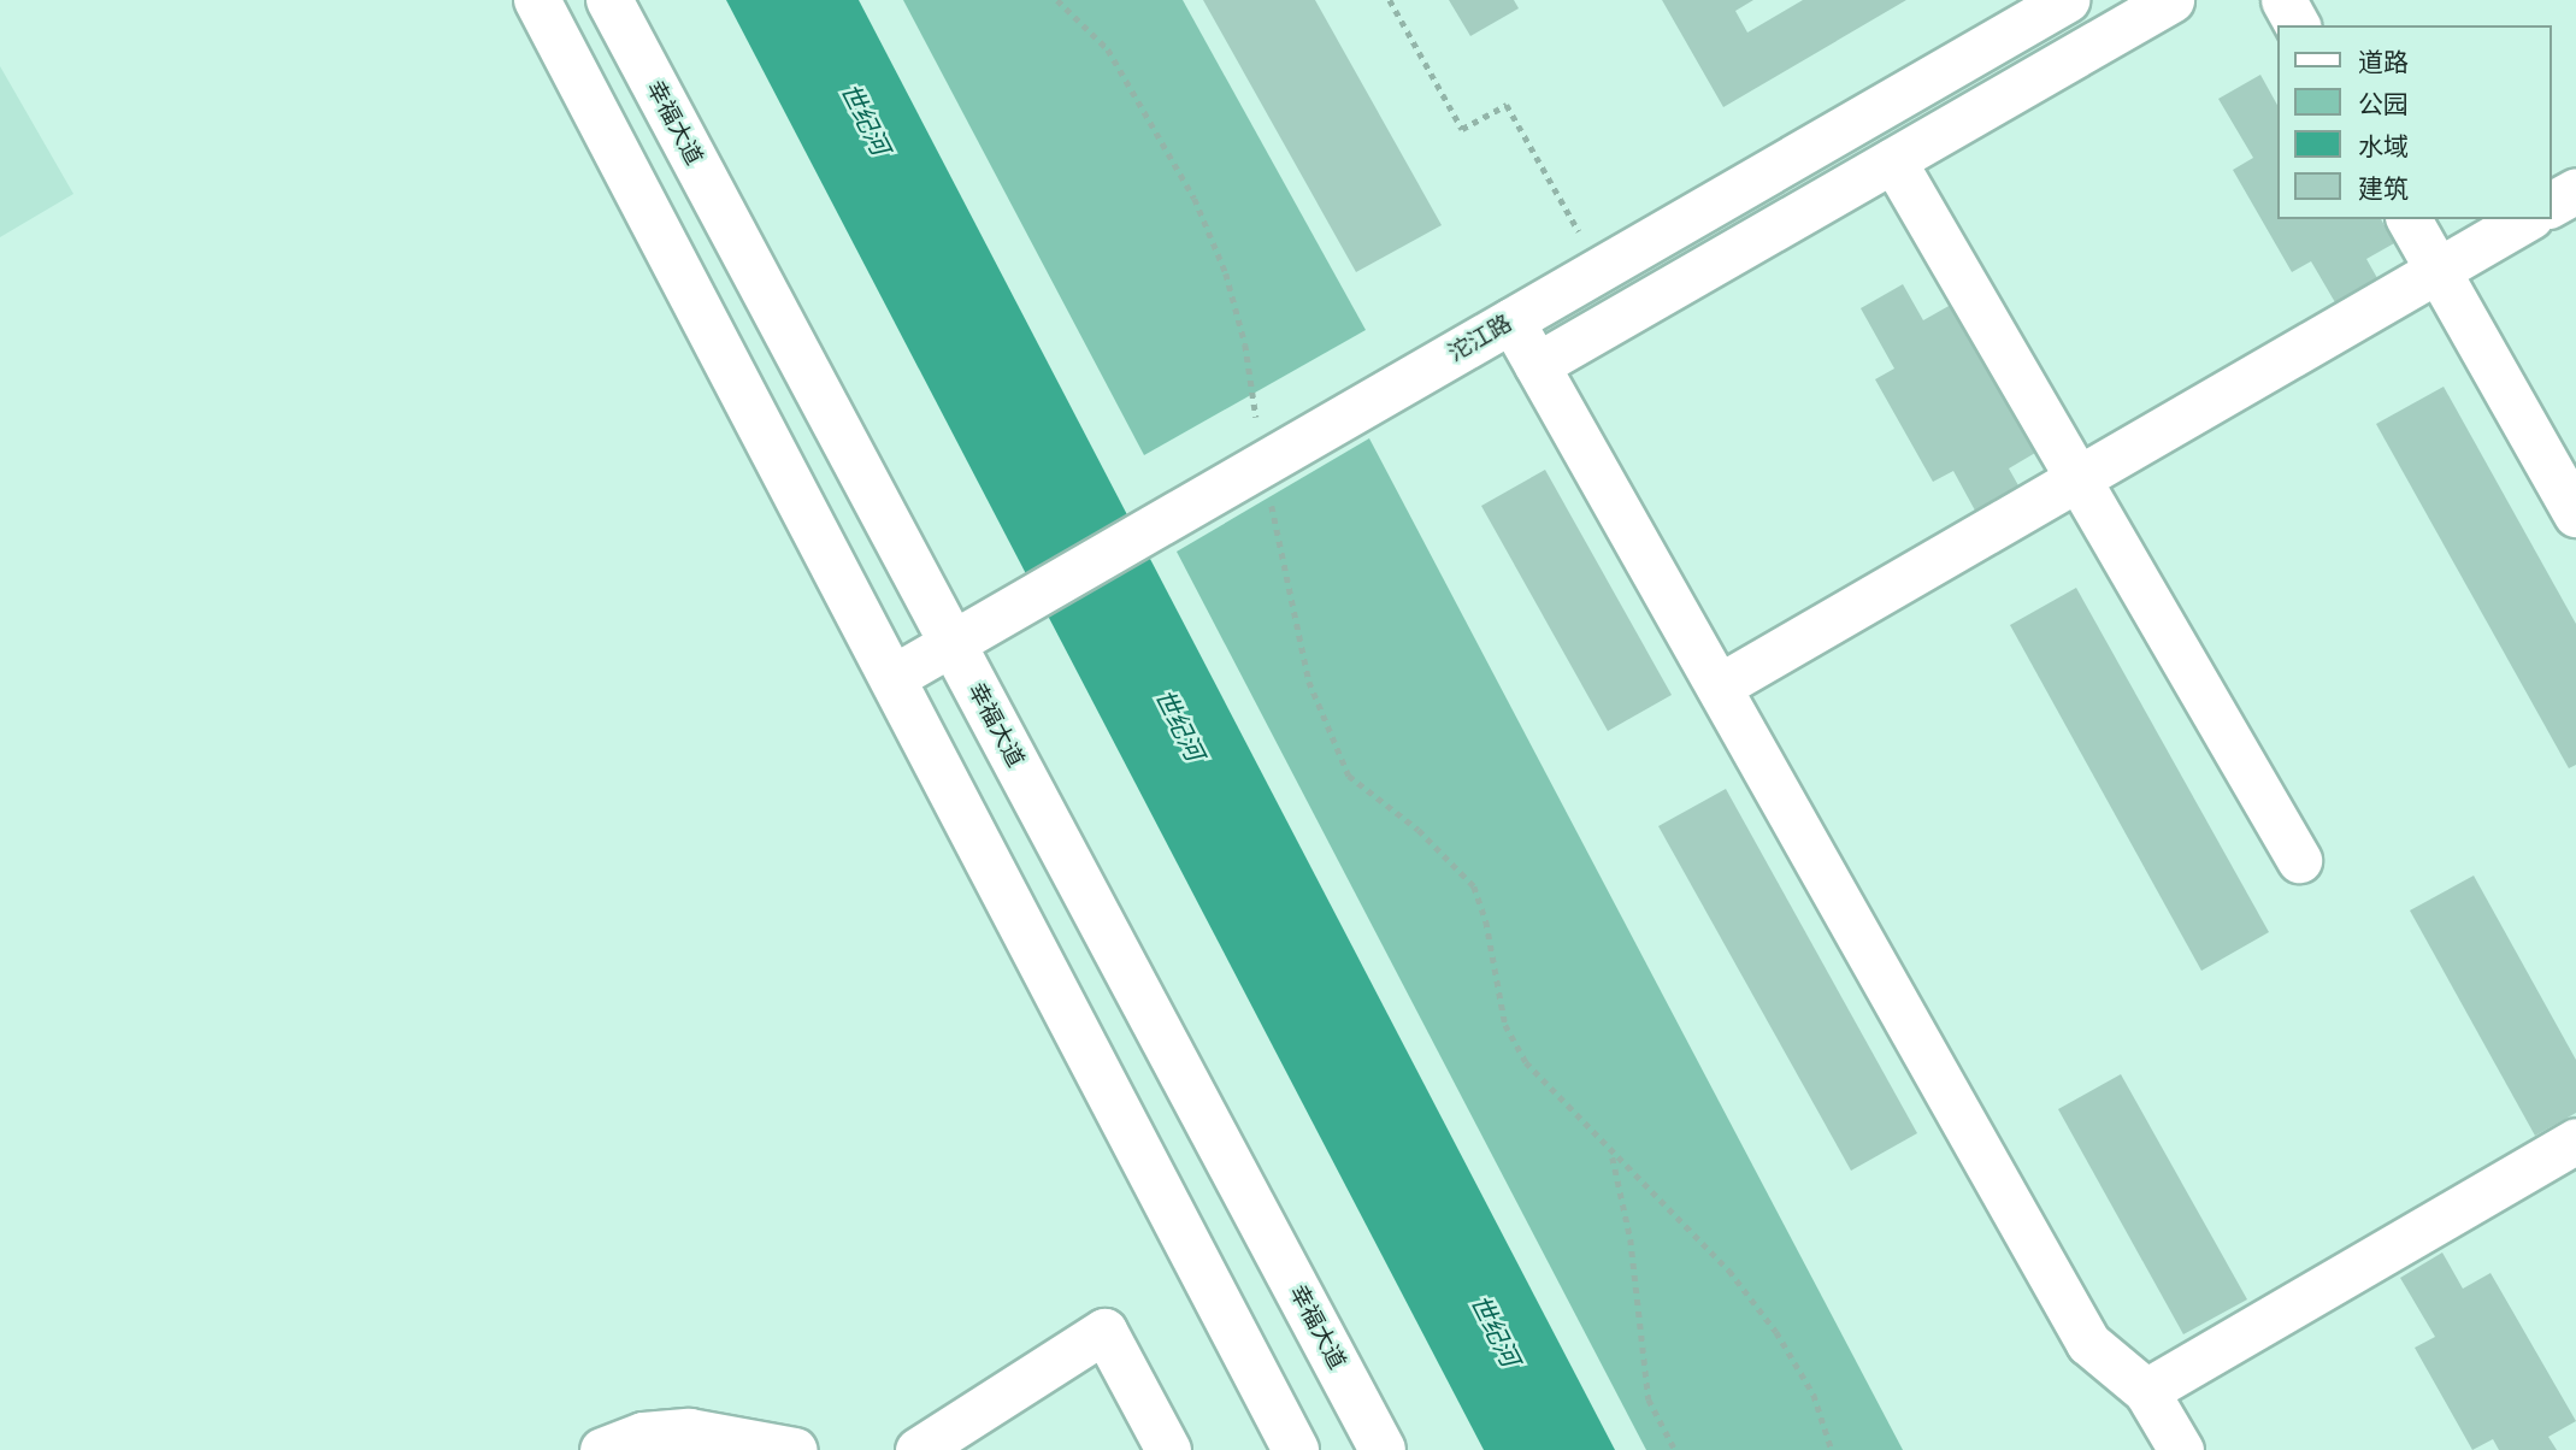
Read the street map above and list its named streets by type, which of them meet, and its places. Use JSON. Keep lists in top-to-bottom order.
{
  "streets": {
    "main road": ["幸福大道"],
    "street": ["沱江路"]
  },
  "crossings": [
    ["幸福大道", "沱江路"]
  ],
  "water": ["世纪河"],
  "legend": [
    "道路",
    "公园",
    "水域",
    "建筑"
  ]
}
